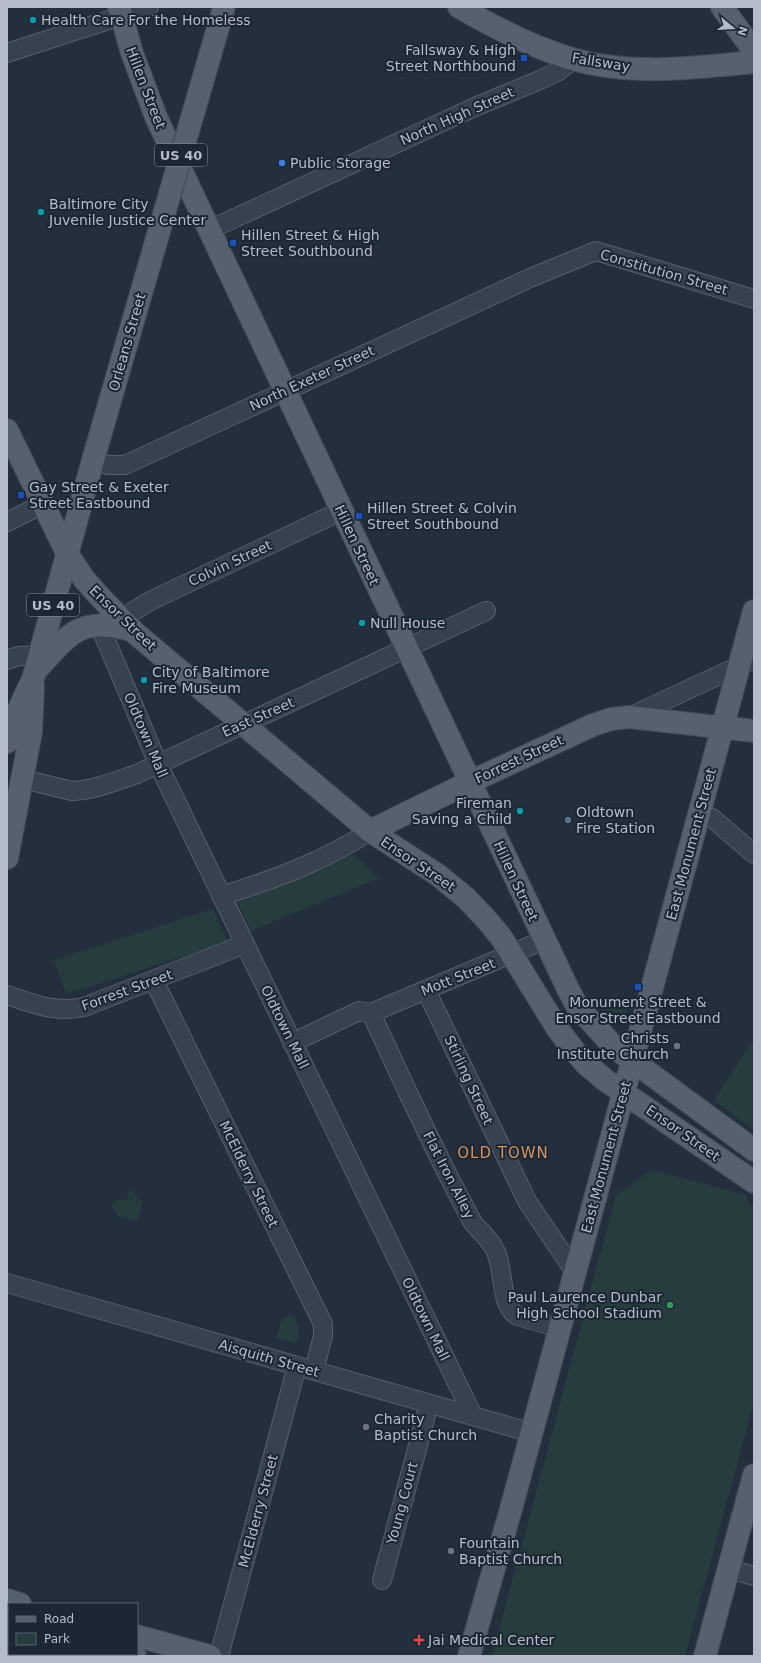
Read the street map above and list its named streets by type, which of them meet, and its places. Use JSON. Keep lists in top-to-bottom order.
{
  "streets": {
    "main road": [
      "Fallsway",
      "Hillen Street",
      "US 40",
      "Orleans Street",
      "Ensor Street",
      "Forrest Street",
      "East Monument Street"
    ],
    "street": [
      "North High Street",
      "Constitution Street",
      "North Exeter Street",
      "Colvin Street",
      "East Street",
      "Oldtown Mall",
      "Mott Street",
      "Stirling Street",
      "McElderry Street",
      "Flat Iron Alley",
      "Aisquith Street",
      "Young Court"
    ]
  },
  "crossings": [
    ["Fallsway", "North High Street"],
    ["Hillen Street", "North High Street"],
    ["Hillen Street", "North Exeter Street"],
    ["Hillen Street", "Colvin Street"],
    ["Hillen Street", "Ensor Street"],
    ["Hillen Street", "East Street"],
    ["Hillen Street", "Forrest Street"],
    ["Hillen Street", "East Monument Street"],
    ["Hillen Street", "Mott Street"],
    ["Constitution Street", "North Exeter Street"],
    ["Orleans Street", "North Exeter Street"],
    ["Orleans Street", "Ensor Street"],
    ["Orleans Street", "East Street"],
    ["Colvin Street", "Ensor Street"],
    ["Ensor Street", "East Street"],
    ["Ensor Street", "Forrest Street"],
    ["Ensor Street", "East Monument Street"],
    ["Ensor Street", "Mott Street"],
    ["East Street", "Oldtown Mall"],
    ["Oldtown Mall", "Forrest Street"],
    ["Oldtown Mall", "Mott Street"],
    ["Oldtown Mall", "Aisquith Street"],
    ["Forrest Street", "East Monument Street"],
    ["Forrest Street", "McElderry Street"],
    ["East Monument Street", "Stirling Street"],
    ["East Monument Street", "Flat Iron Alley"],
    ["East Monument Street", "Aisquith Street"],
    ["Mott Street", "Stirling Street"],
    ["Mott Street", "Flat Iron Alley"],
    ["McElderry Street", "Aisquith Street"],
    ["Aisquith Street", "Young Court"]
  ],
  "districts": ["OLD TOWN"],
  "places": {
    "other": [
      "Health Care For the Homeless",
      "Public Storage",
      "Baltimore City Juvenile Justice Center",
      "Null House",
      "City of Baltimore Fire Museum",
      "Fireman Saving a Child",
      "Oldtown Fire Station",
      "Christs Institute Church",
      "Paul Laurence Dunbar High School Stadium",
      "Charity Baptist Church",
      "Fountain Baptist Church"
    ],
    "transit": [
      "Fallsway & High Street Northbound",
      "Hillen Street & High Street Southbound",
      "Gay Street & Exeter Street Eastbound",
      "Hillen Street & Colvin Street Southbound",
      "Monument Street & Ensor Street Eastbound"
    ],
    "health": ["Jai Medical Center"]
  },
  "legend": ["Road", "Park"],
  "north": "right"
}
